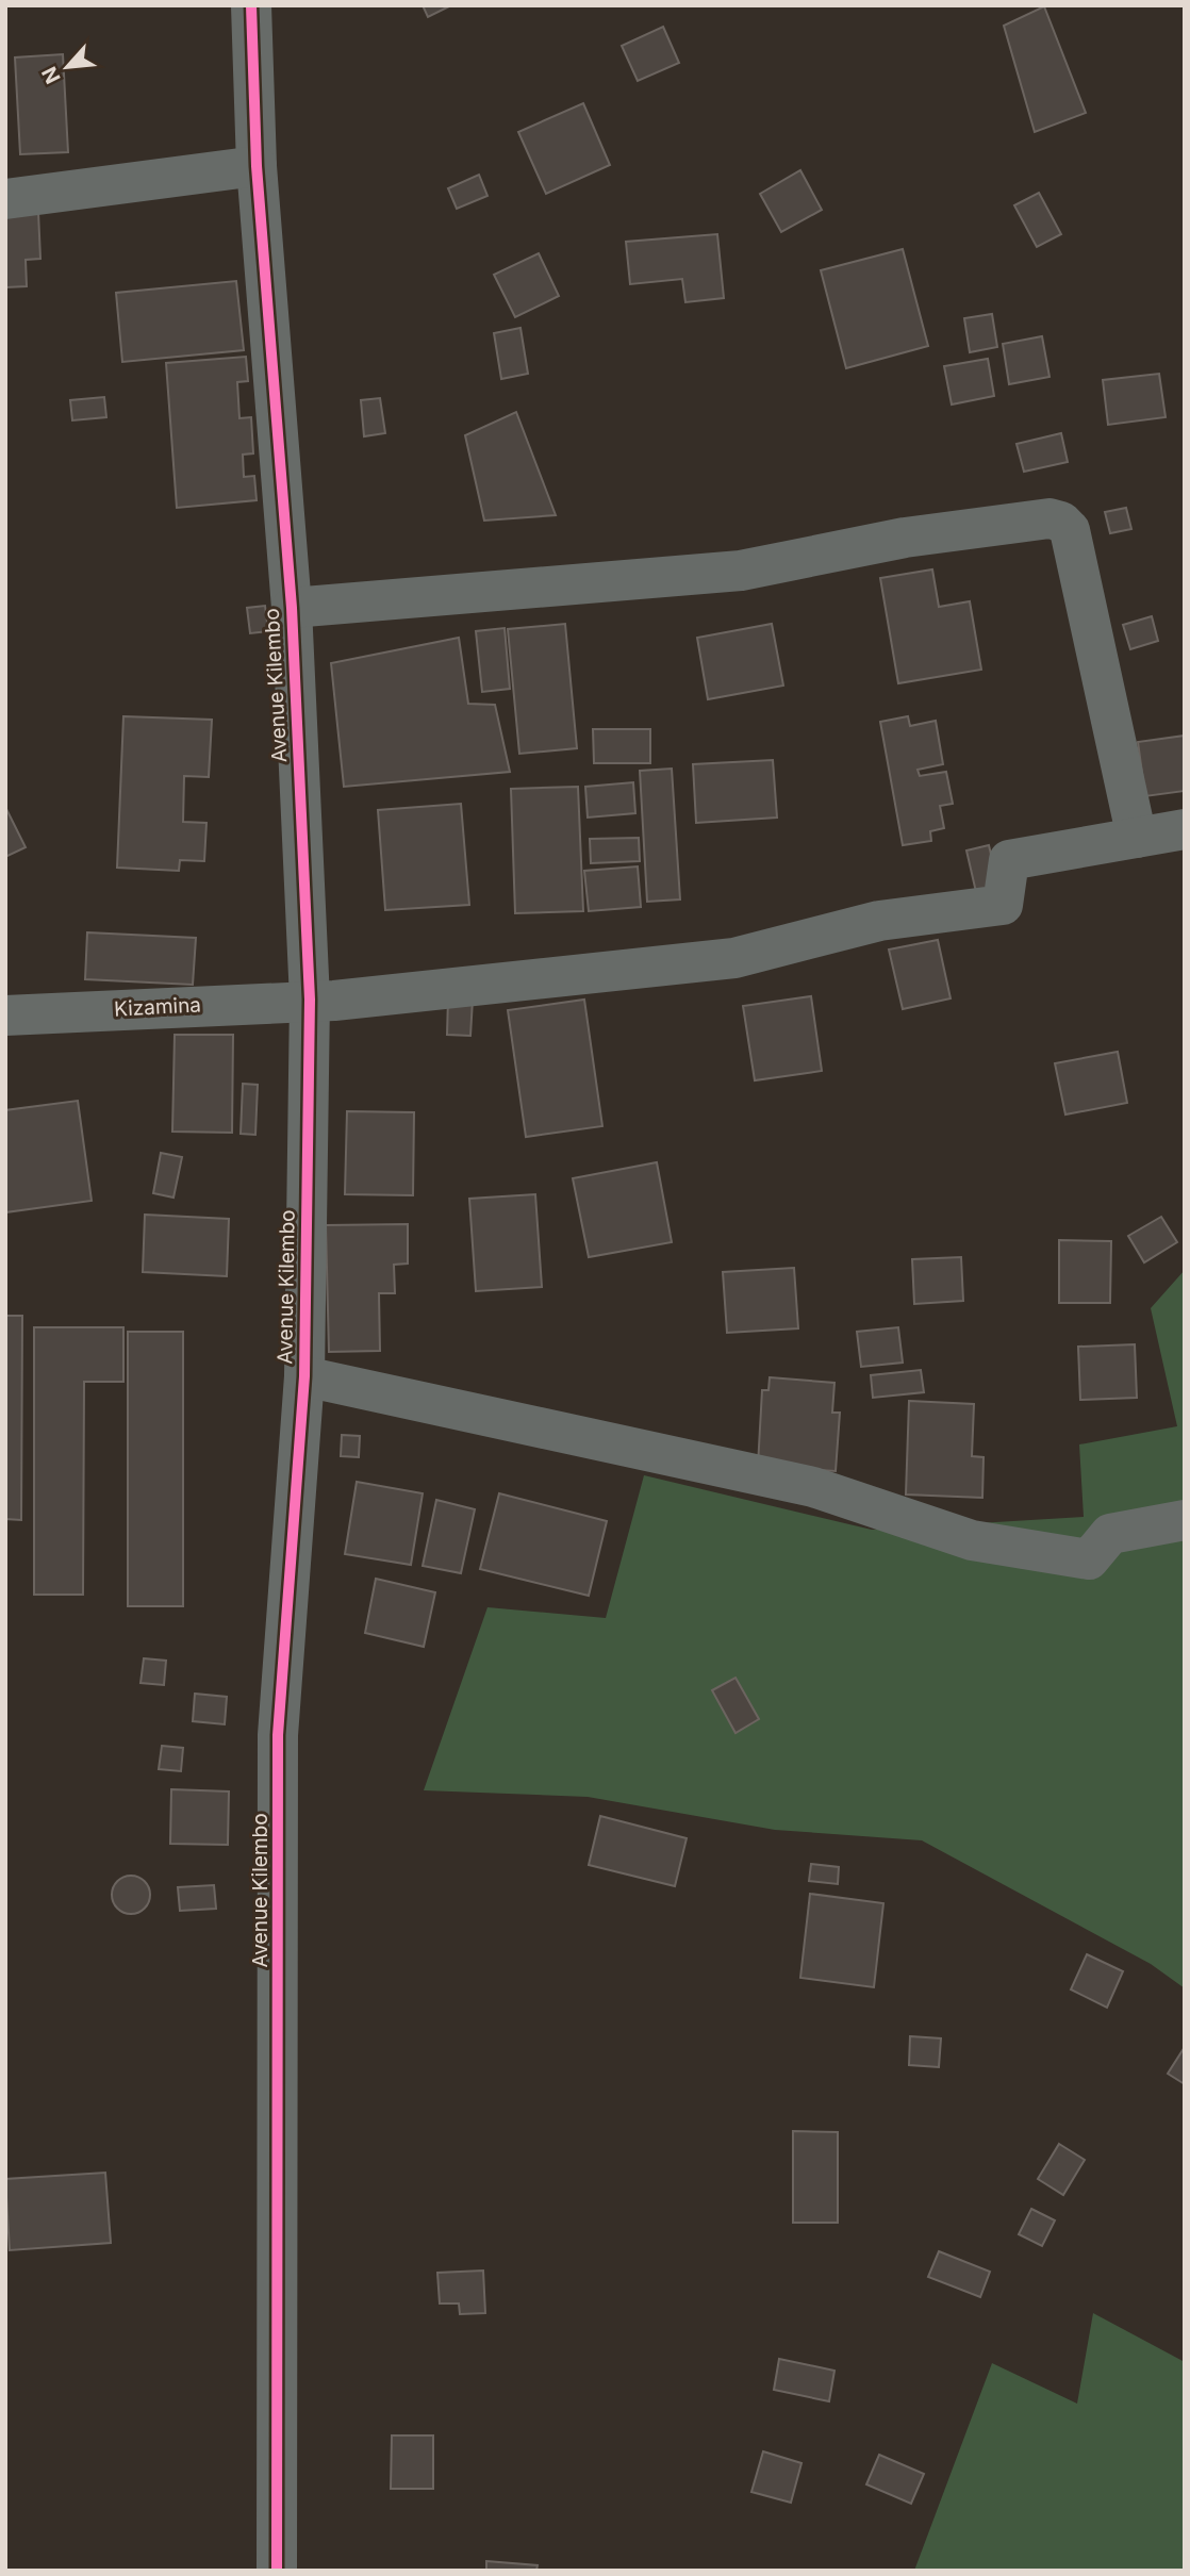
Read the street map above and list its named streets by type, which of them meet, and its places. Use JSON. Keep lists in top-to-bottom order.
{
  "streets": {
    "street": ["Avenue Kilembo", "Kizamina"]
  },
  "crossings": [
    ["Avenue Kilembo", "Kizamina"]
  ],
  "north": "bottom left"
}
